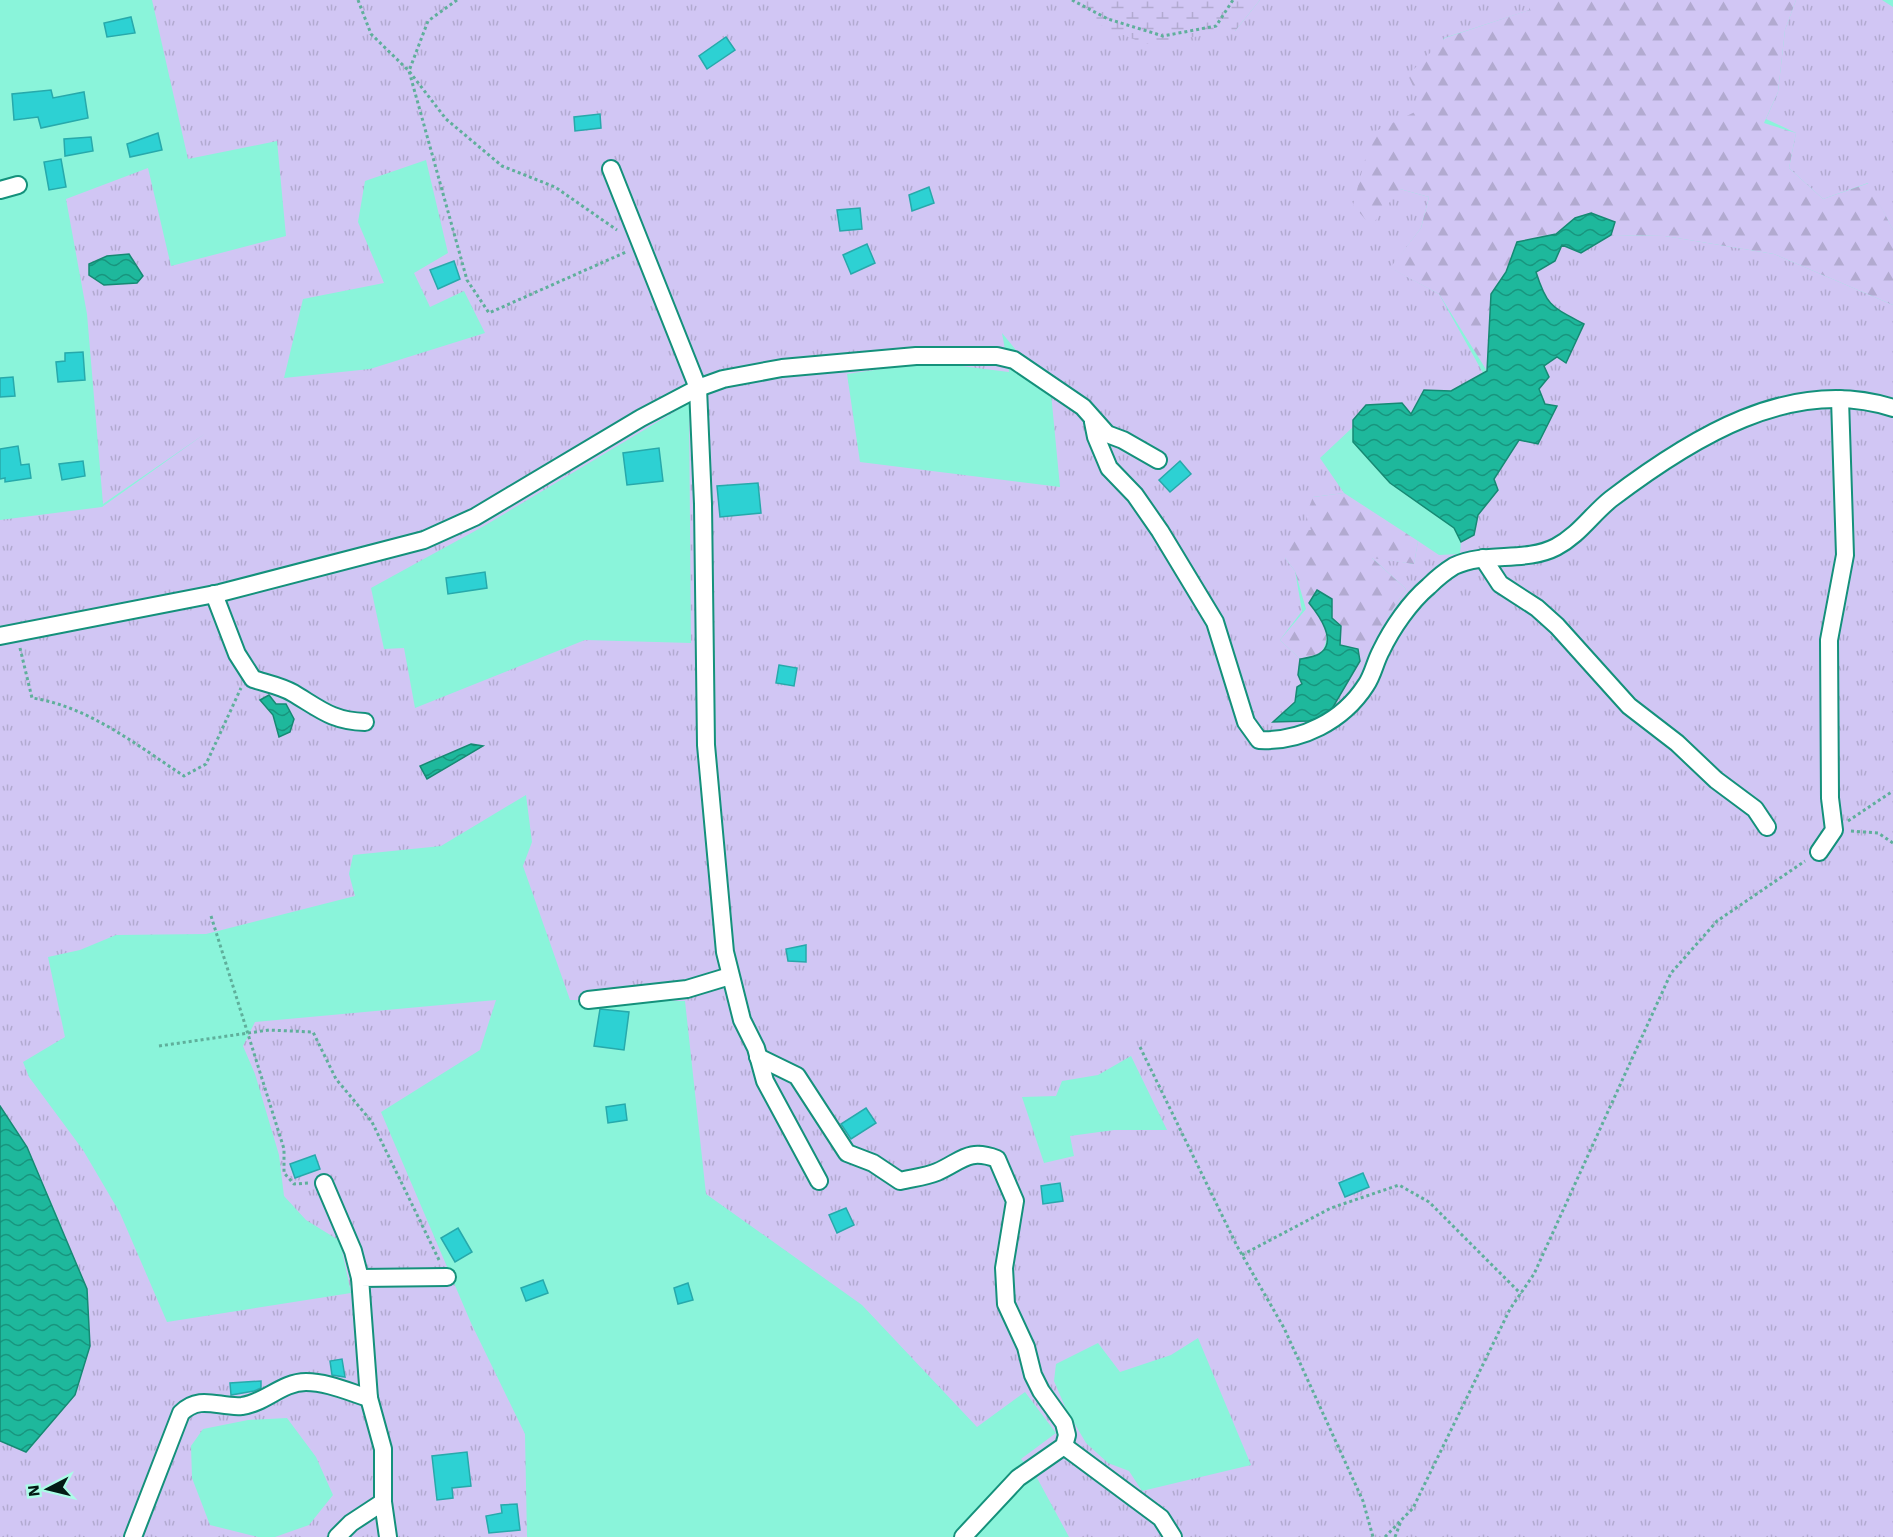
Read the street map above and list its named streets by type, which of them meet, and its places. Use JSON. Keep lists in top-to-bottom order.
{
  "north": "left"
}
